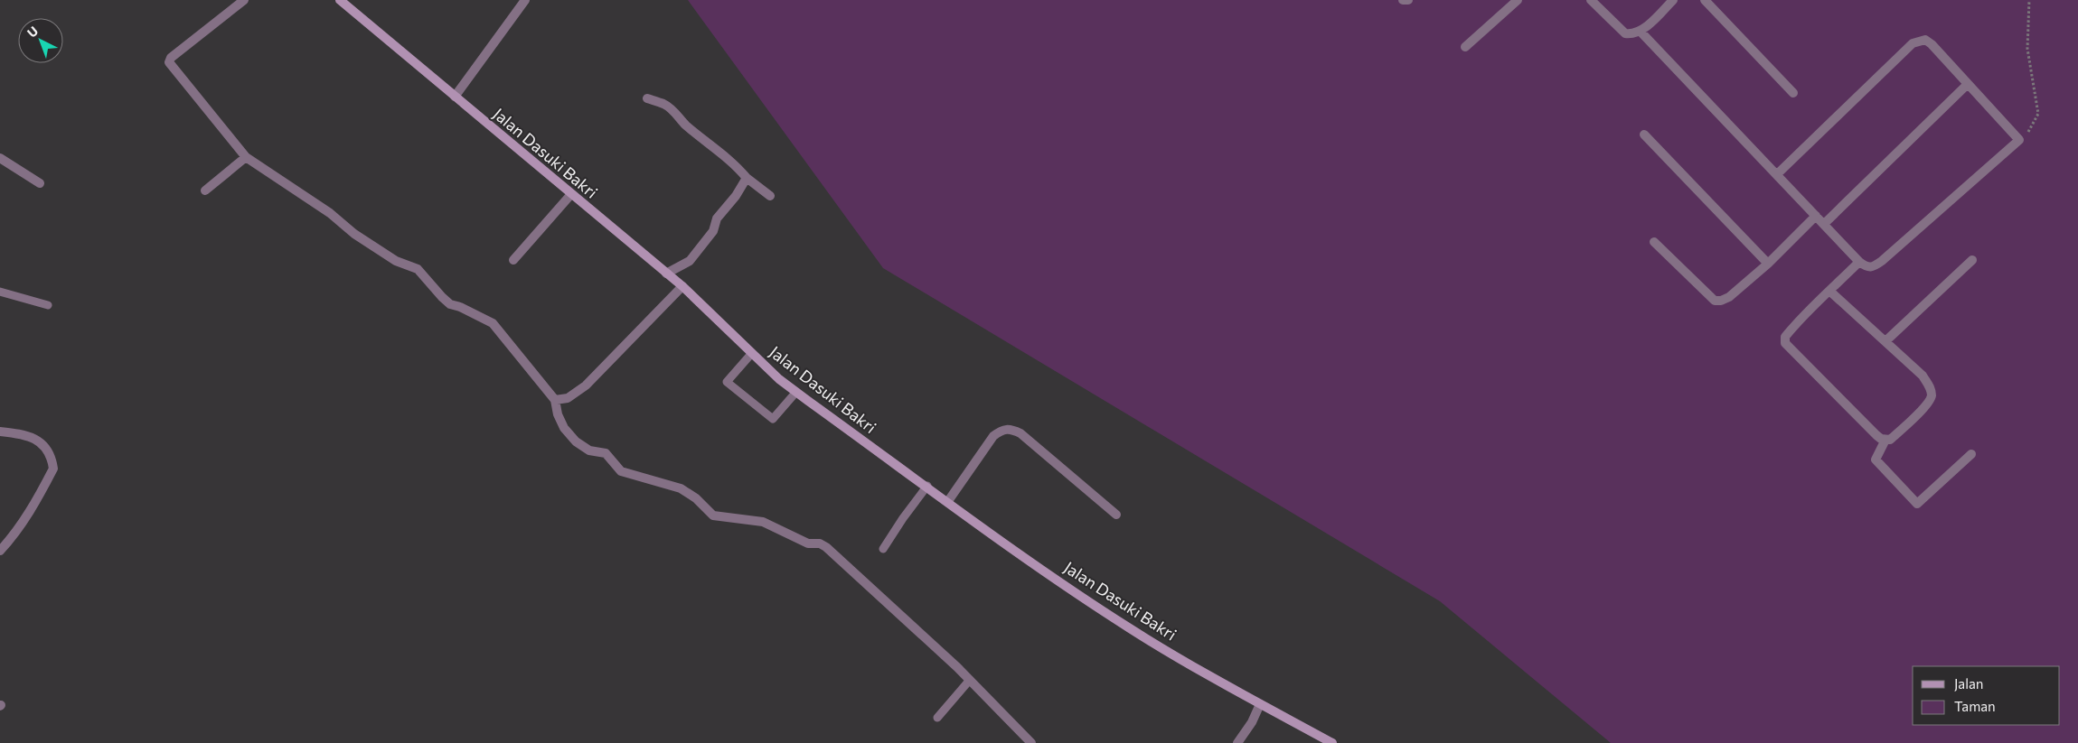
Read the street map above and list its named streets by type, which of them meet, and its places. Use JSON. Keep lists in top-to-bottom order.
{
  "streets": {
    "main road": ["Jalan Dasuki Bakri"]
  },
  "legend": ["Jalan", "Taman"],
  "north": "top left"
}
